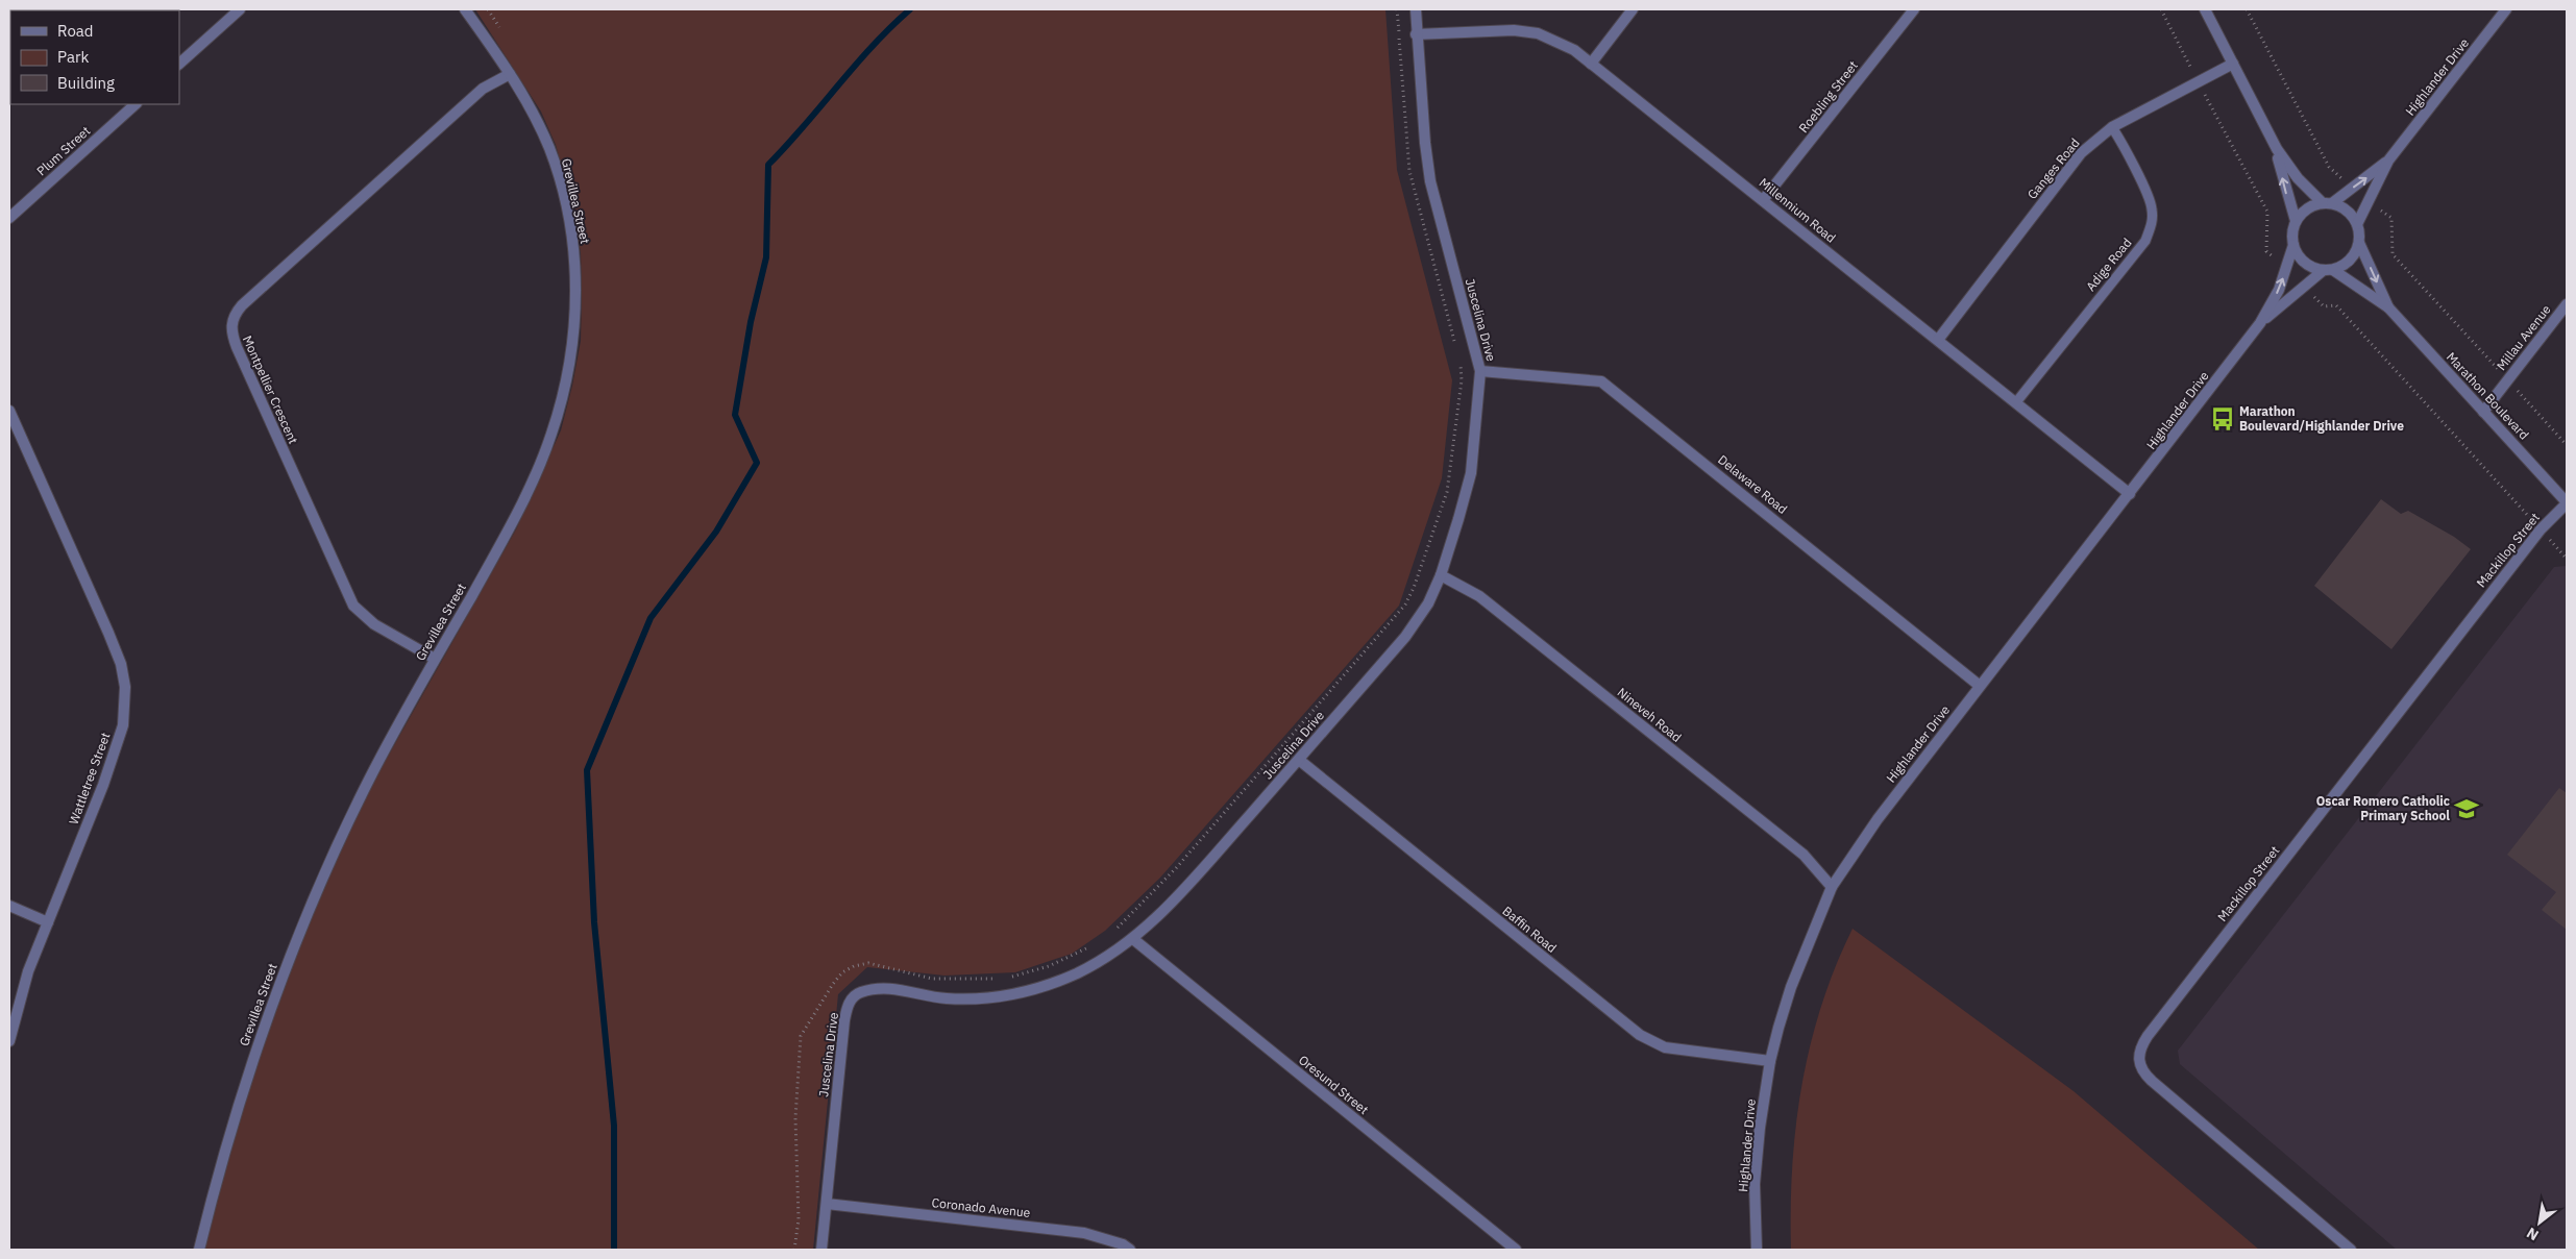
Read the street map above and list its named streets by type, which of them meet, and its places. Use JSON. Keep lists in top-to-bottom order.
{
  "streets": {
    "street": [
      "Highlander Drive",
      "Roebling Street",
      "Plum Street",
      "Ganges Road",
      "Grevillea Street",
      "Millennium Road",
      "Juscelina Drive",
      "Millau Avenue",
      "Montpellier Crescent",
      "Marathon Boulevard",
      "Delaware Road",
      "Mackillop Street",
      "Nineveh Road",
      "Wattletree Street",
      "Baffin Road",
      "Oresund Street",
      "Coronado Avenue"
    ],
    "lane": ["Adige Road"]
  },
  "crossings": [
    ["Highlander Drive", "Millennium Road"],
    ["Highlander Drive", "Marathon Boulevard"],
    ["Highlander Drive", "Delaware Road"],
    ["Highlander Drive", "Nineveh Road"],
    ["Highlander Drive", "Baffin Road"],
    ["Roebling Street", "Millennium Road"],
    ["Ganges Road", "Millennium Road"],
    ["Ganges Road", "Adige Road"],
    ["Grevillea Street", "Montpellier Crescent"],
    ["Millennium Road", "Adige Road"],
    ["Millennium Road", "Juscelina Drive"],
    ["Juscelina Drive", "Delaware Road"],
    ["Juscelina Drive", "Nineveh Road"],
    ["Juscelina Drive", "Baffin Road"],
    ["Juscelina Drive", "Oresund Street"],
    ["Juscelina Drive", "Coronado Avenue"],
    ["Millau Avenue", "Marathon Boulevard"],
    ["Marathon Boulevard", "Mackillop Street"]
  ],
  "places": {
    "bus stop": ["Marathon Boulevard/Highlander Drive"],
    "school or university": ["Oscar Romero Catholic Primary School"]
  },
  "legend": ["Road", "Park", "Building"],
  "north": "bottom left"
}
